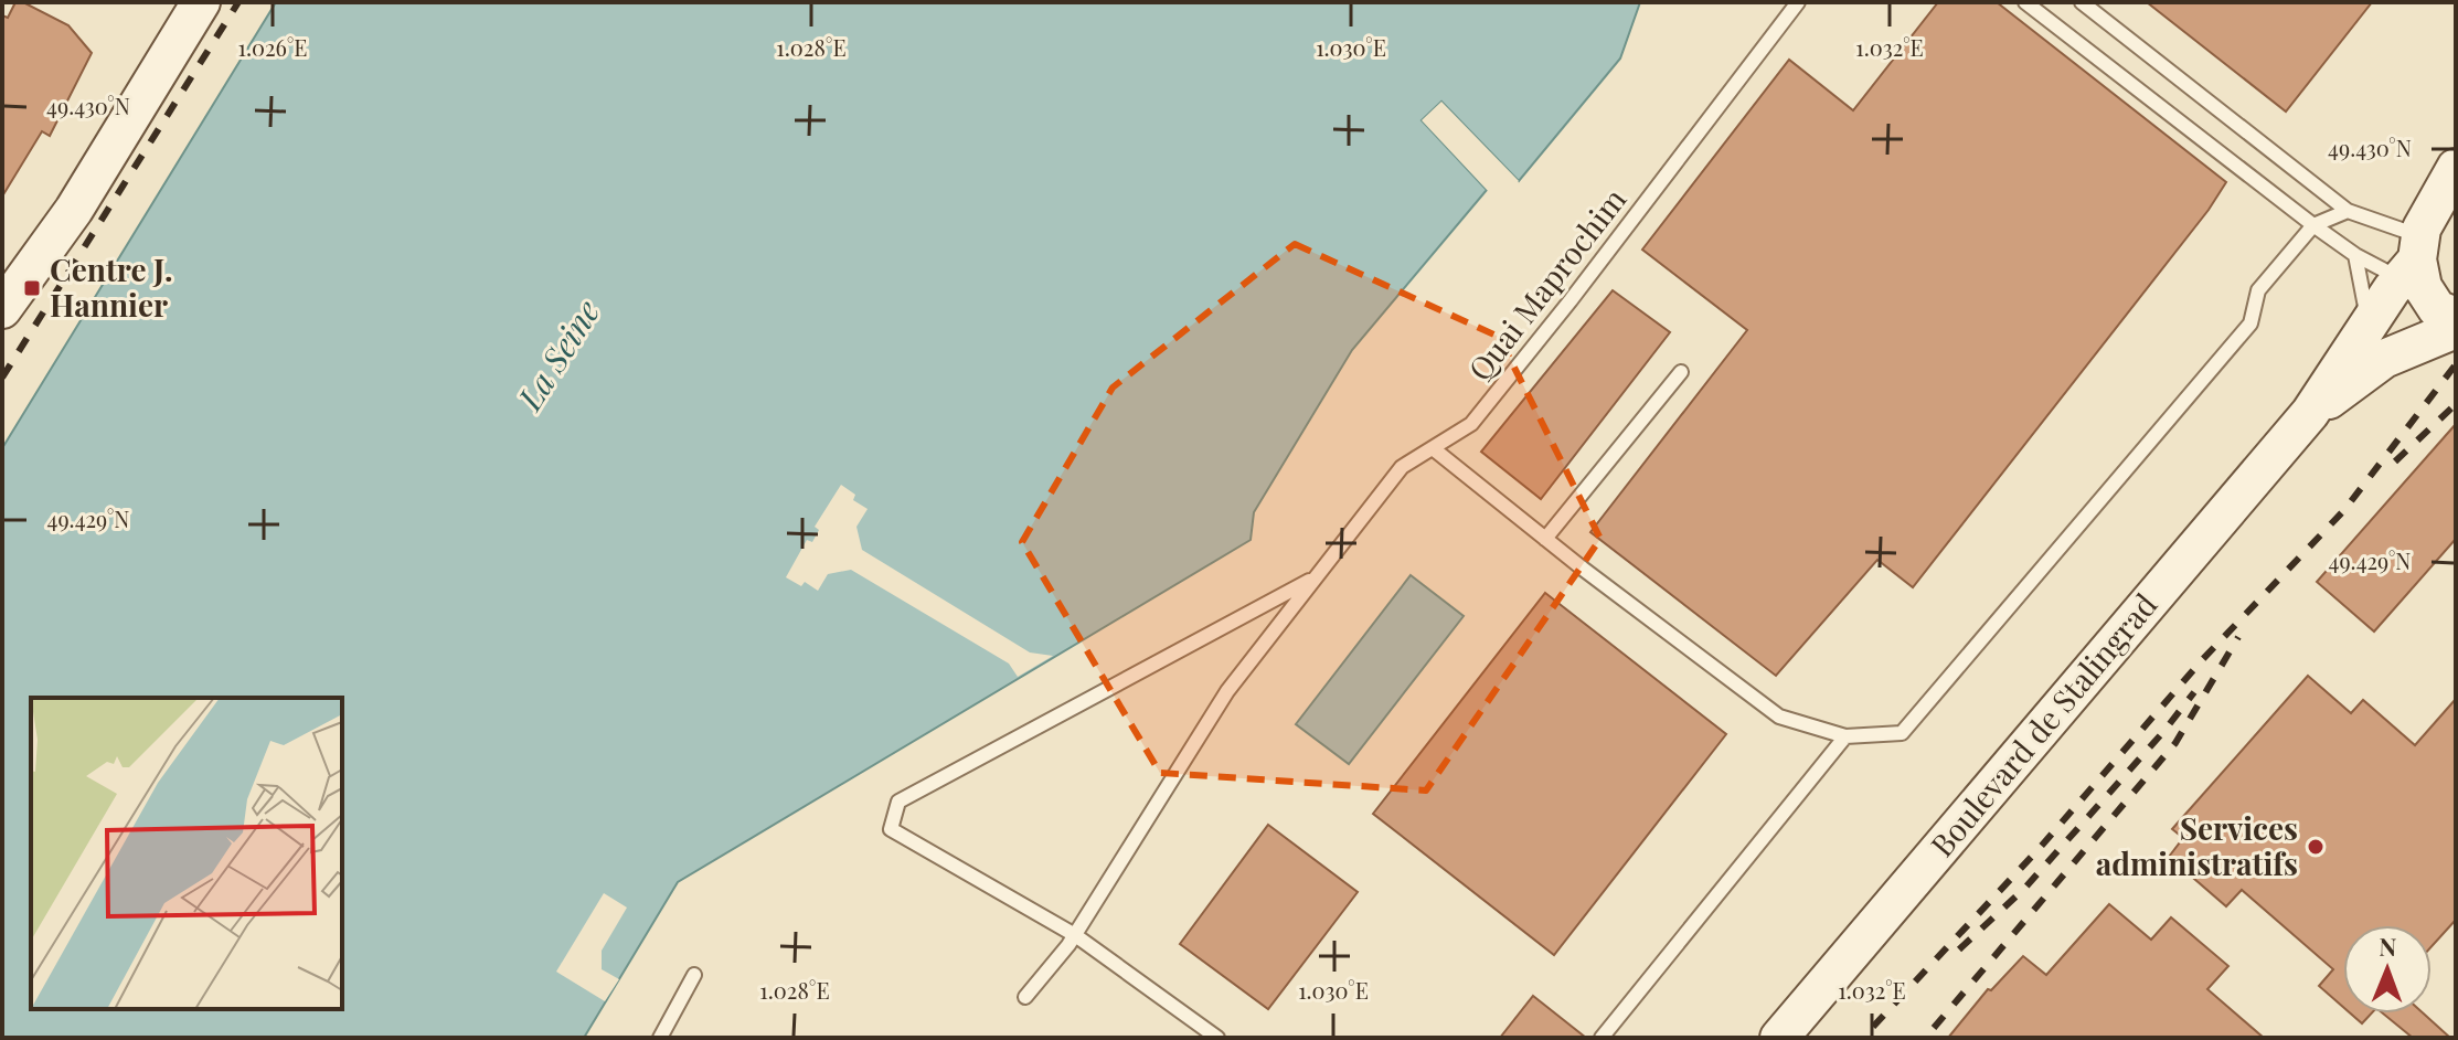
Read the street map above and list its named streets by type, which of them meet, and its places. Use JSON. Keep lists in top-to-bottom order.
{
  "streets": {
    "main road": ["Boulevard de Stalingrad"],
    "lane": ["Quai Maprochim"]
  },
  "water": ["La Seine"],
  "places": {
    "transit": ["Centre J. Hannier"],
    "other": ["Services administratifs"]
  },
  "north": "top",
  "coordinates": [
    "1.026°E",
    "1.028°E",
    "1.030°E",
    "1.032°E",
    "49.430°N",
    "49.429°N"
  ]
}
